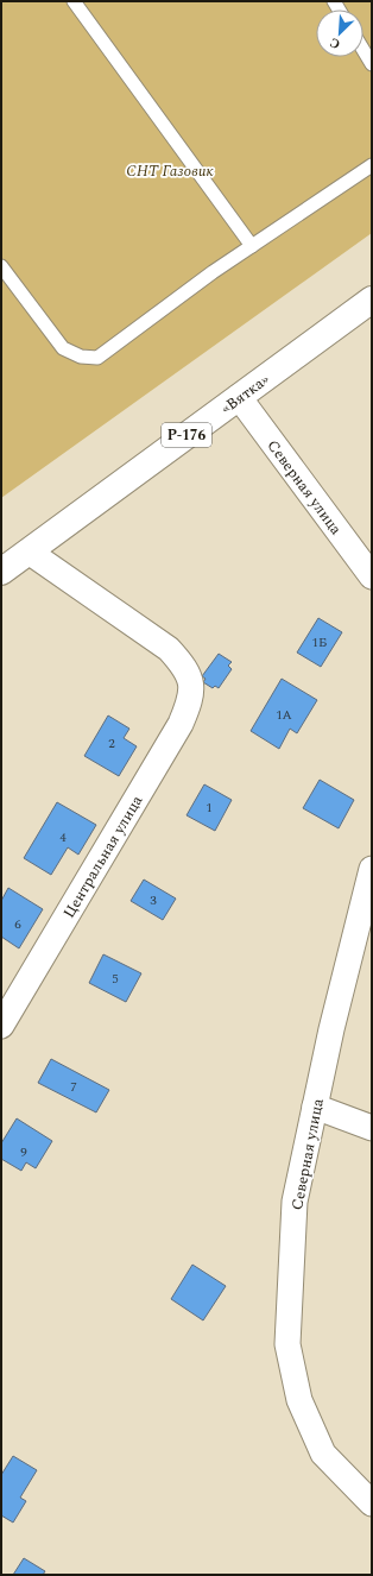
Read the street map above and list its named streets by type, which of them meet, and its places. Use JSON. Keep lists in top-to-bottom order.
{
  "streets": {
    "main road": ["«Вятка»", "Р-176"],
    "street": ["Северная улица", "Центральная улица"]
  },
  "crossings": [
    ["«Вятка»", "Северная улица"],
    ["«Вятка»", "Центральная улица"]
  ],
  "parks": ["СНТ Газовик"],
  "house_numbers": [
    "1Б",
    "1А",
    "2",
    "1",
    "4",
    "3",
    "6",
    "5",
    "7",
    "9"
  ],
  "north": "bottom left"
}
